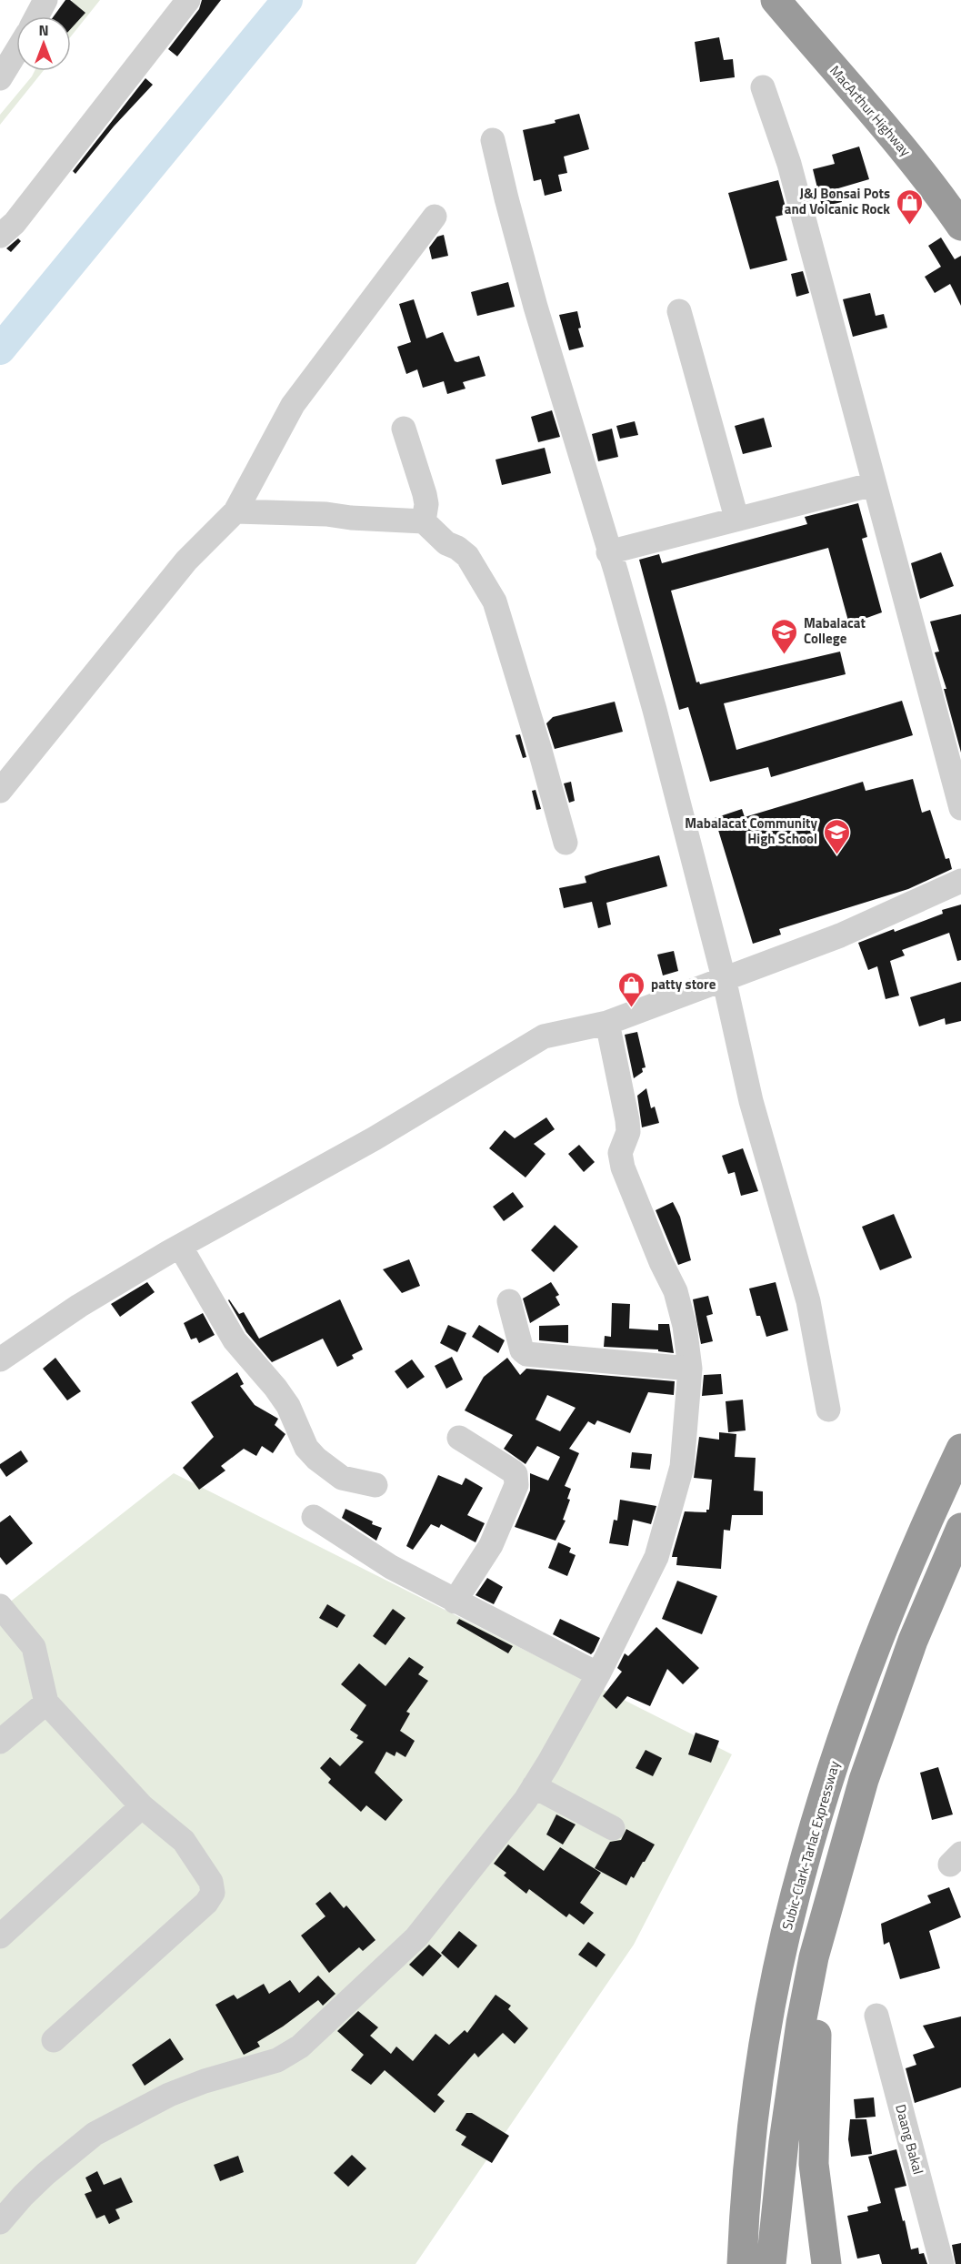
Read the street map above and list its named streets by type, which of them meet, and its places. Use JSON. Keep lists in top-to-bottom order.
{
  "streets": {
    "highway": ["MacArthur Highway", "Subic-Clark-Tarlac Expressway"],
    "street": ["Daang Bakal"]
  },
  "places": {
    "shop": ["J&J Bonsai Pots and Volcanic Rock", "patty store"],
    "school or university": ["Mabalacat College", "Mabalacat Community High School"]
  },
  "north": "top"
}
